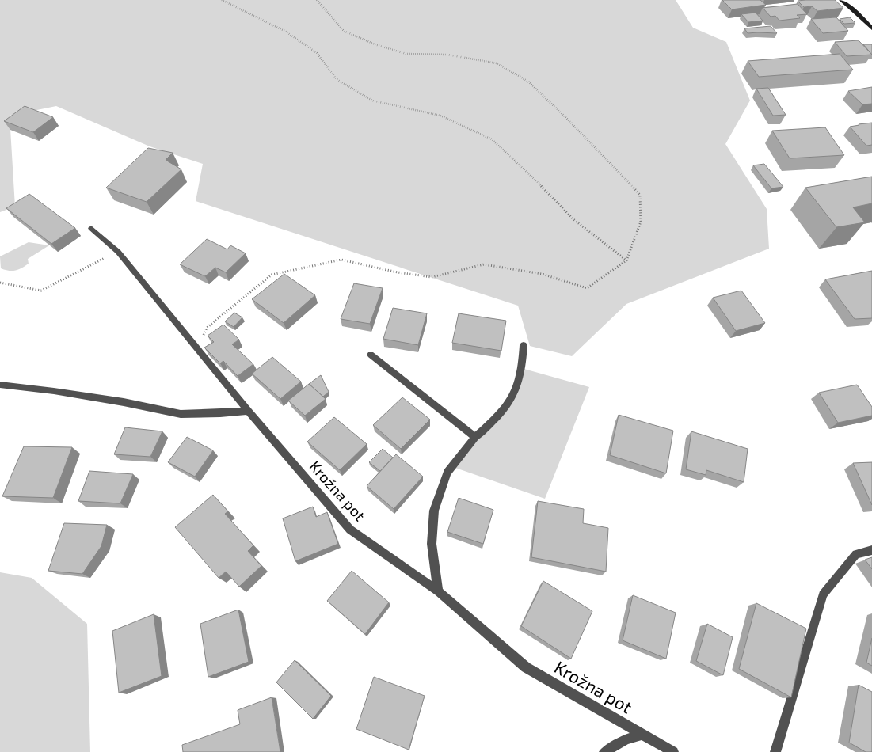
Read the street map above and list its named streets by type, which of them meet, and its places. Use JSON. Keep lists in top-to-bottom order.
{
  "streets": {
    "street": ["Krožna pot"]
  }
}
